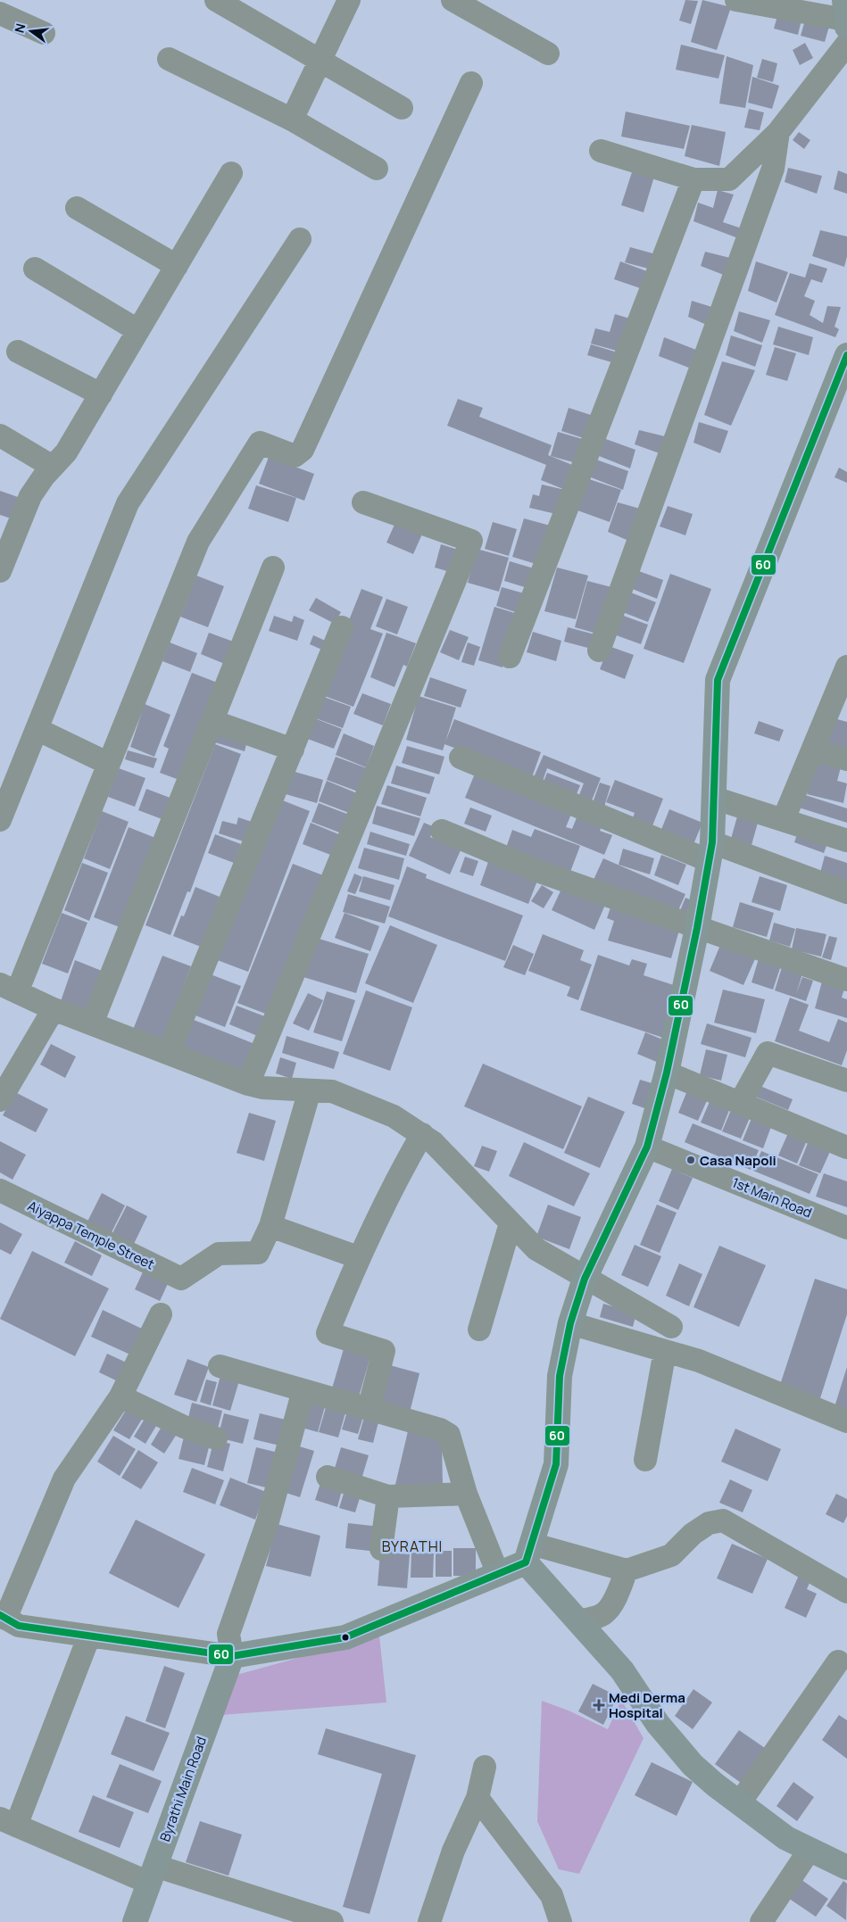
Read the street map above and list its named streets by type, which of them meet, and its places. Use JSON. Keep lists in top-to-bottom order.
{
  "streets": {
    "main road": ["Byrathi Main Road"],
    "street": ["1st Main Road", "Aiyappa Temple Street"]
  },
  "districts": ["BYRATHI"],
  "places": {
    "other": ["Casa Napoli"],
    "health": ["Medi Derma Hospital"]
  },
  "lines": ["transit line 60"],
  "north": "left"
}
